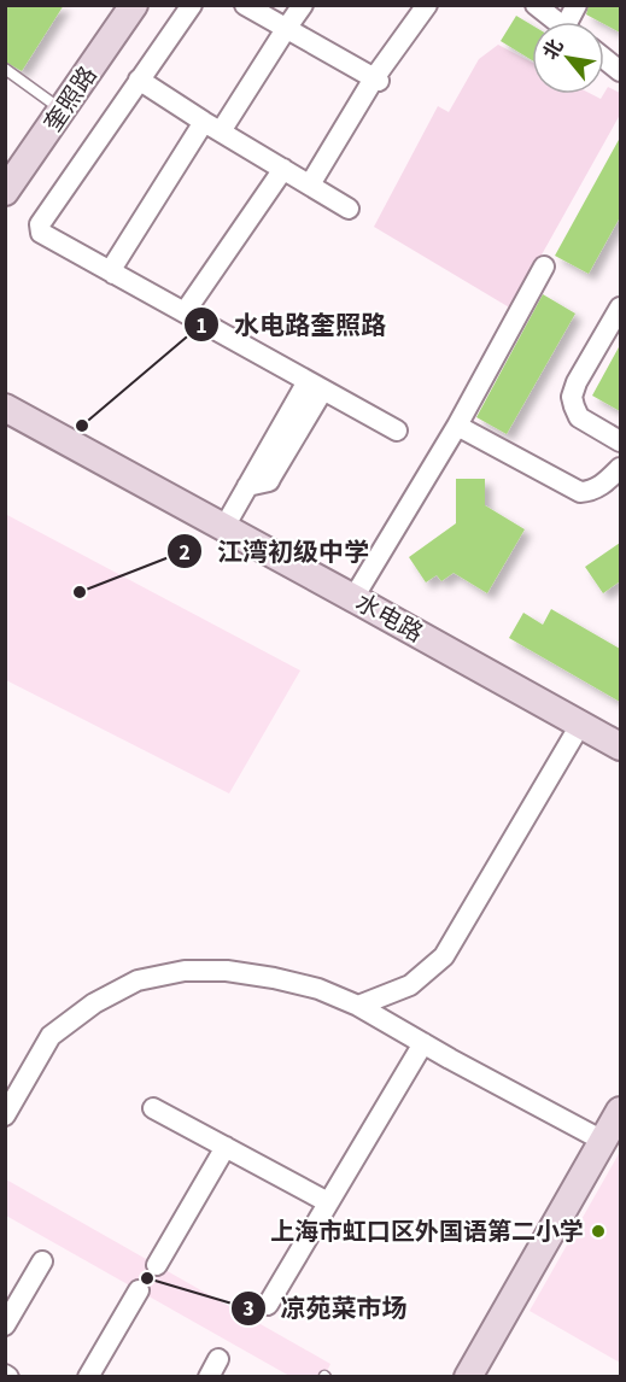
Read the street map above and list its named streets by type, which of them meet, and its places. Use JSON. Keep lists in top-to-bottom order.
{
  "streets": {
    "main road": ["奎照路", "水电路"]
  },
  "places": [
    "水电路奎照路",
    "江湾初级中学",
    "上海市虹口区外国语第二小学",
    "凉苑菜市场"
  ],
  "north": "top left"
}
